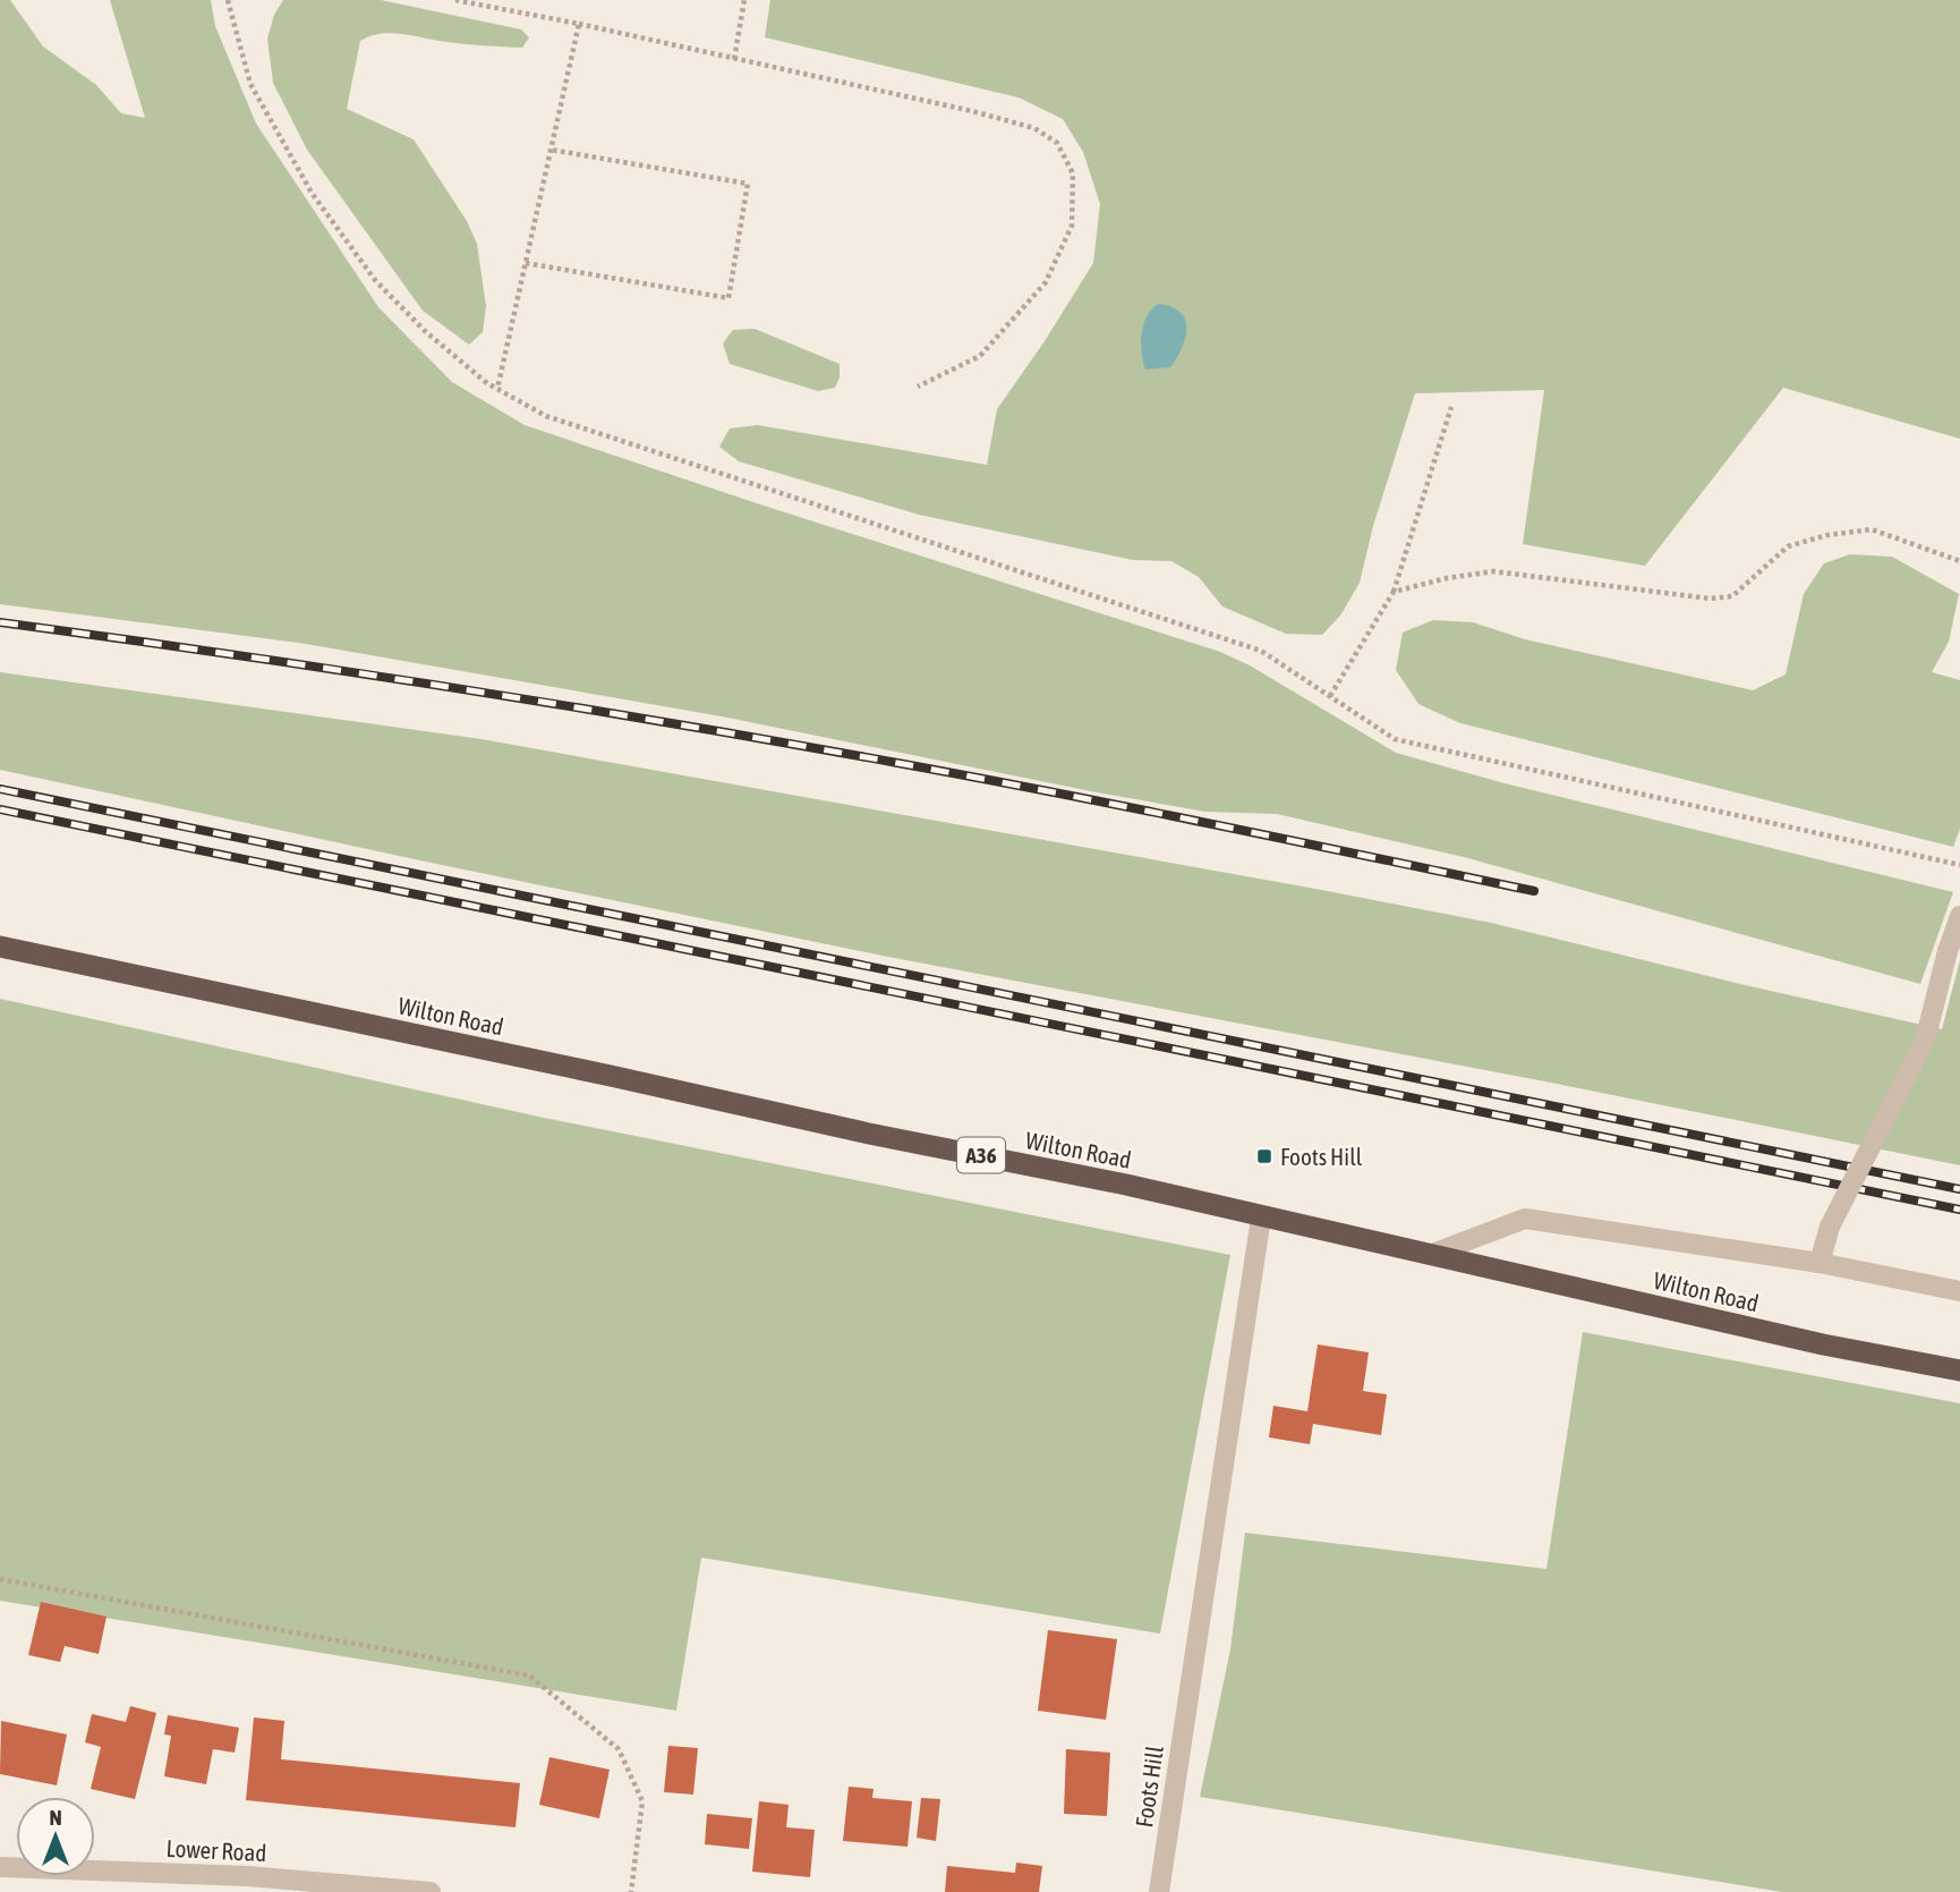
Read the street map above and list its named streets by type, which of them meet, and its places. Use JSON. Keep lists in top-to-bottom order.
{
  "streets": {
    "highway": ["Wilton Road", "A36"],
    "street": ["Foots Hill", "Lower Road"]
  },
  "crossings": [
    ["Wilton Road", "Foots Hill"]
  ],
  "places": {
    "transit": ["Foots Hill"]
  },
  "north": "top"
}
